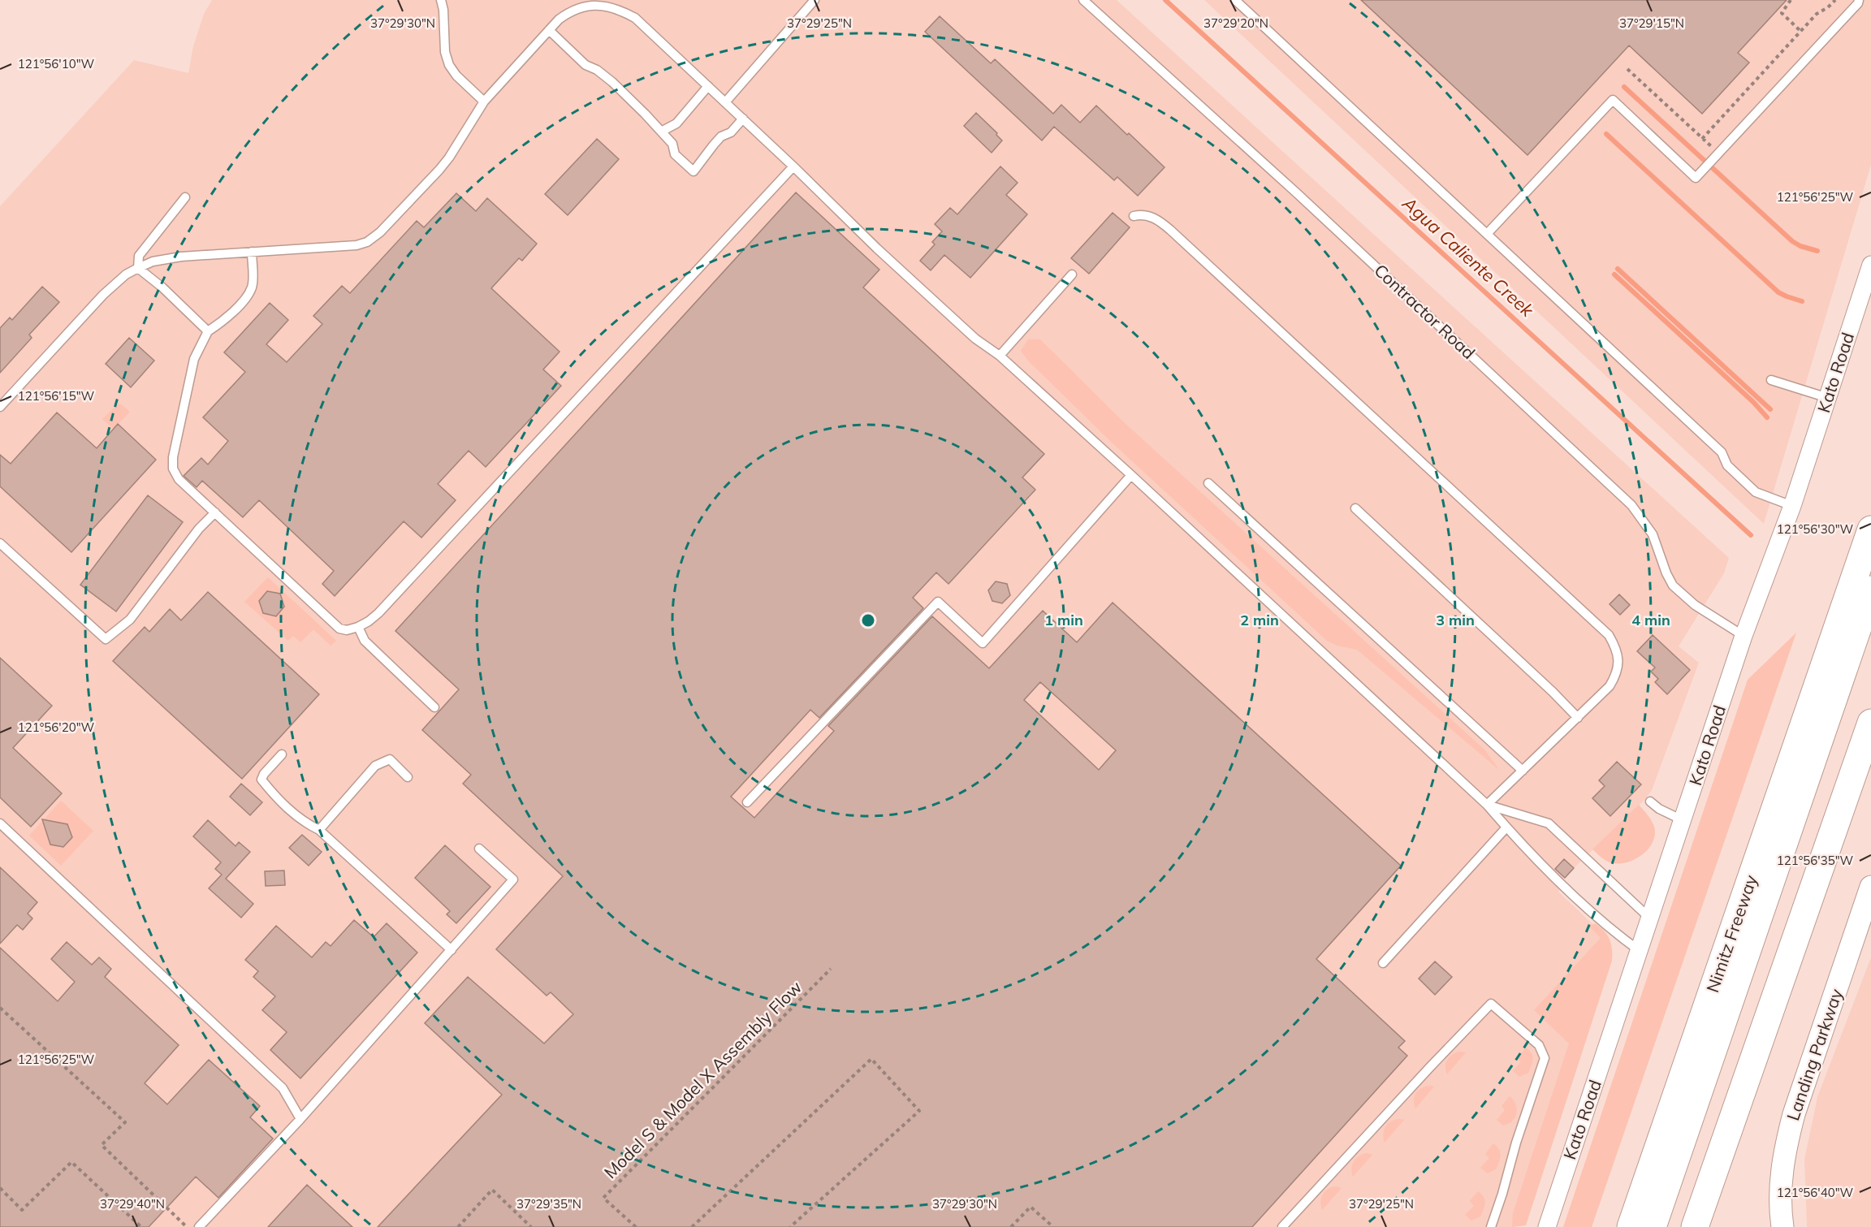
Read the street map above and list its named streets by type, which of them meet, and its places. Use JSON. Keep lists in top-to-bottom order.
{
  "streets": {
    "highway": ["Nimitz Freeway"],
    "street": ["Kato Road", "Landing Parkway"],
    "lane": ["Contractor Road"],
    "path": ["Model S & Model X Assembly Flow"]
  },
  "crossings": [
    ["Contractor Road", "Kato Road"]
  ],
  "water": ["Agua Caliente Creek"],
  "coordinates": [
    "37°29'30\"N",
    "37°29'25\"N",
    "37°29'20\"N",
    "37°29'15\"N",
    "121°56'10\"W",
    "121°56'25\"W",
    "121°56'15\"W",
    "121°56'30\"W",
    "121°56'20\"W",
    "121°56'35\"W",
    "121°56'40\"W",
    "37°29'40\"N",
    "37°29'35\"N"
  ],
  "rings": [
    "1 min",
    "2 min",
    "3 min",
    "4 min"
  ]
}
